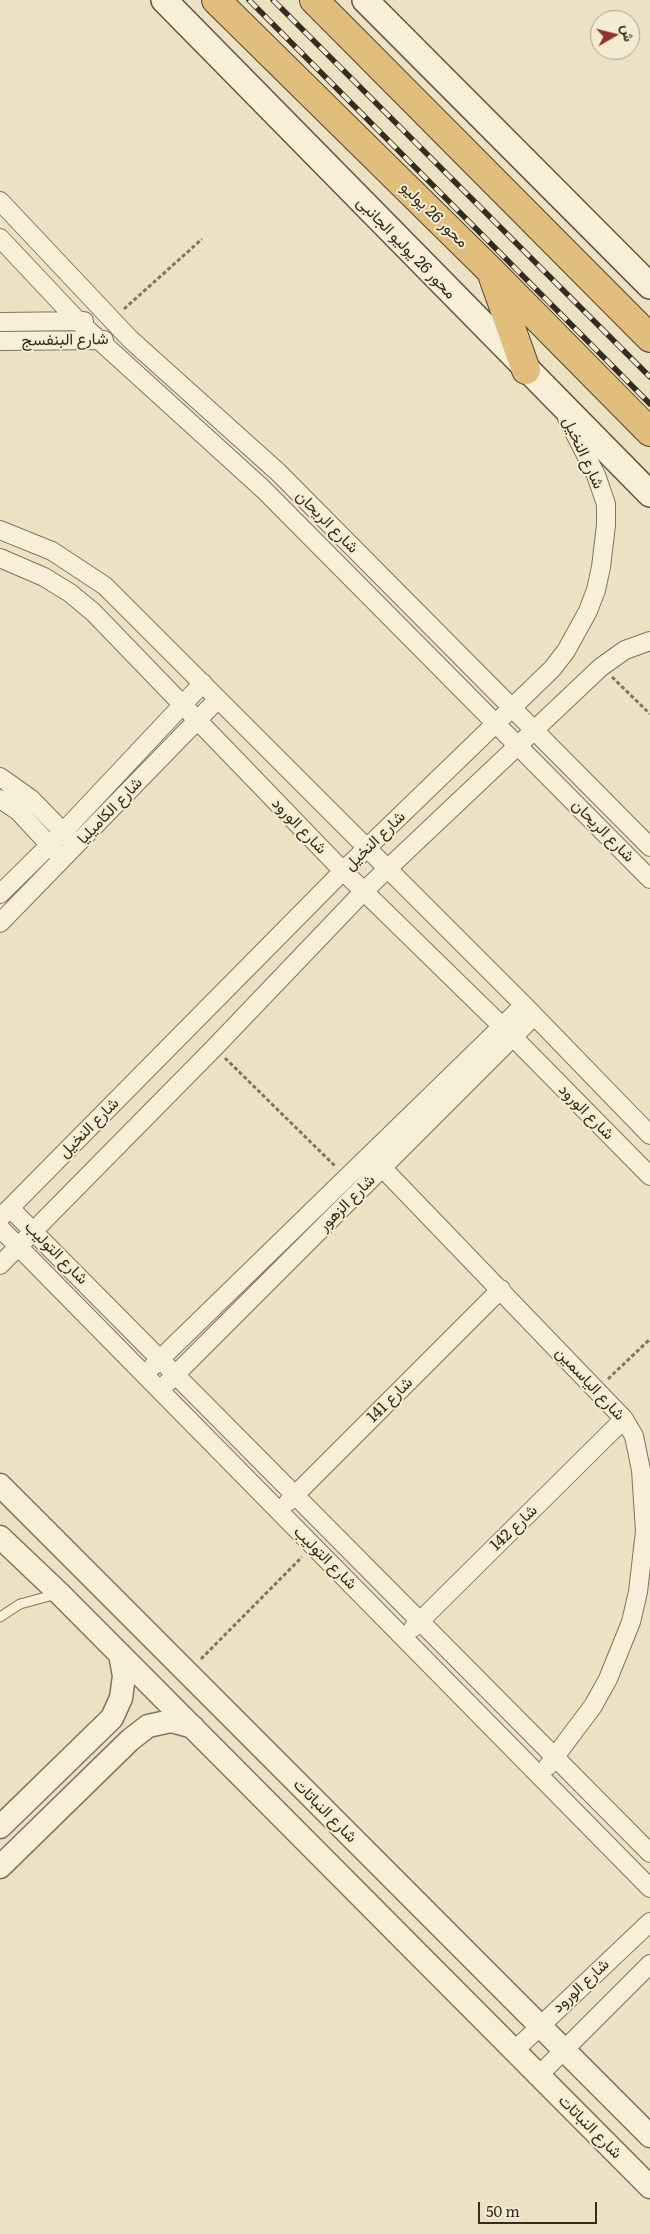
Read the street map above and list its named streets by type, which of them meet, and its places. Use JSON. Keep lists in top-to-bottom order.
{
  "streets": {
    "highway": ["محور 26 يوليو"],
    "main road": ["محور 26 يوليو الجانبى"],
    "street": [
      "شارع البنفسج",
      "شارع النخيل",
      "شارع الريحان",
      "شارع الكاميليا",
      "شارع الورود",
      "شارع الزهور",
      "شارع التوليب",
      "شارع الياسمين",
      "شارع 141",
      "شارع 142",
      "شارع النباتات"
    ]
  },
  "crossings": [
    ["محور 26 يوليو الجانبى", "شارع النخيل"],
    ["شارع البنفسج", "شارع الريحان"],
    ["شارع النخيل", "شارع الريحان"],
    ["شارع النخيل", "شارع الورود"],
    ["شارع النخيل", "شارع التوليب"],
    ["شارع الكاميليا", "شارع الورود"],
    ["شارع الورود", "شارع الزهور"],
    ["شارع الورود", "شارع النباتات"],
    ["شارع الزهور", "شارع التوليب"],
    ["شارع الزهور", "شارع الياسمين"],
    ["شارع التوليب", "شارع الياسمين"],
    ["شارع التوليب", "شارع 141"],
    ["شارع التوليب", "شارع 142"],
    ["شارع الياسمين", "شارع 141"],
    ["شارع الياسمين", "شارع 142"]
  ],
  "scale_bar": "50 m",
  "north": "right"
}
